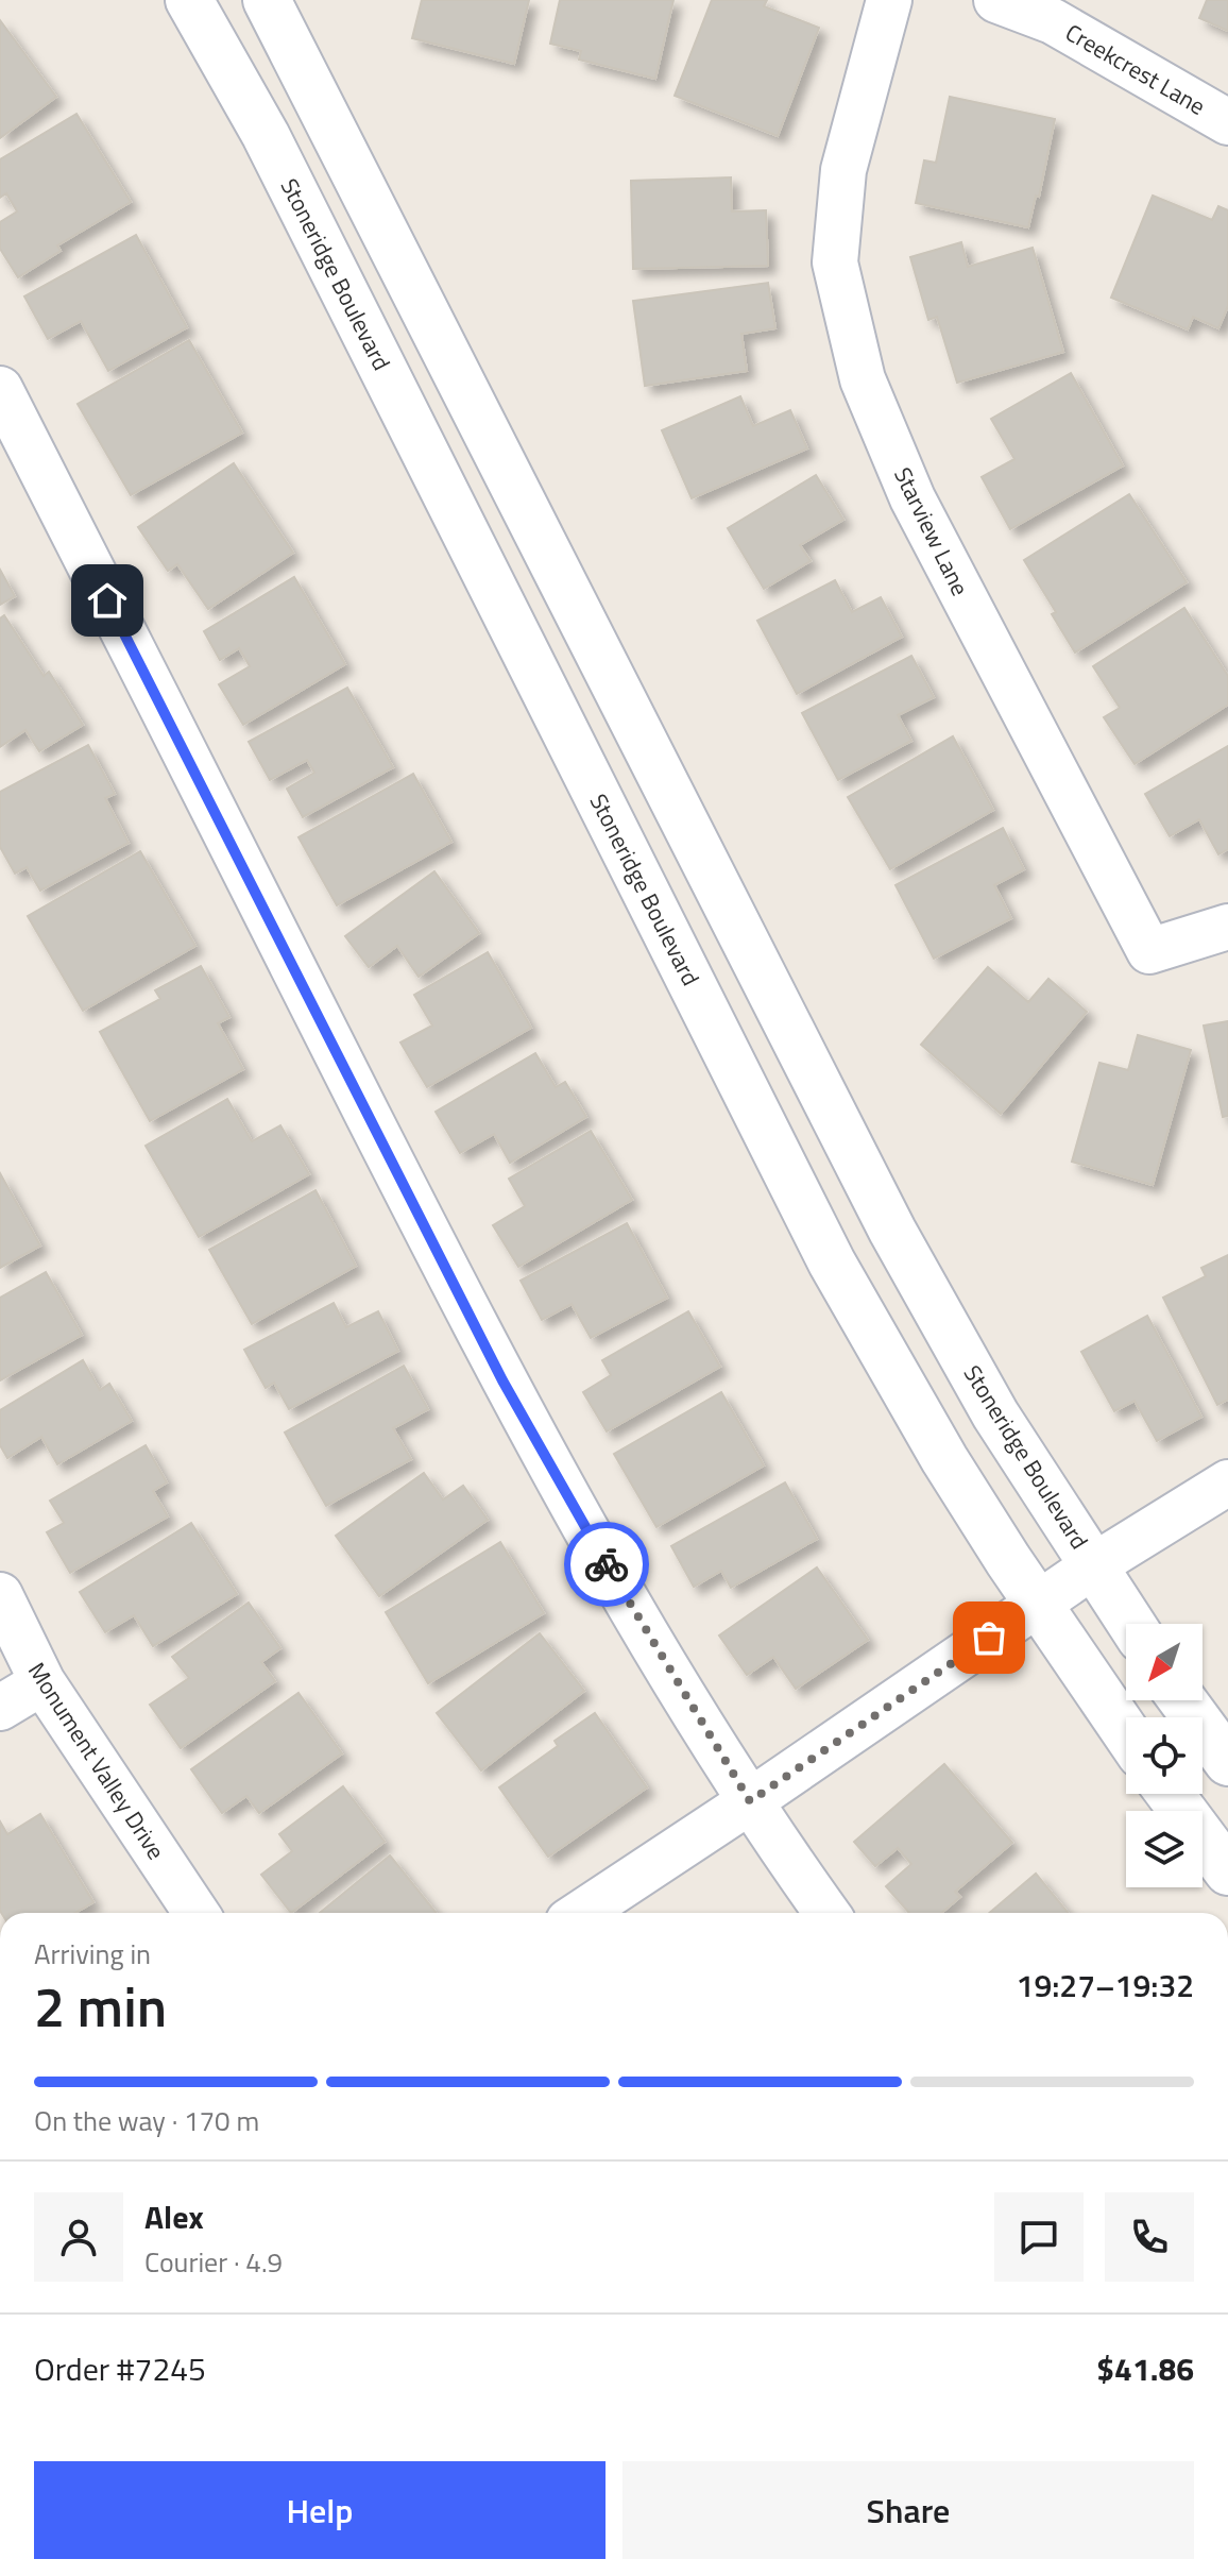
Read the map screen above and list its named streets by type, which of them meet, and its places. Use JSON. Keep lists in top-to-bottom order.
{
  "streets": {
    "street": [
      "Creekcrest Lane",
      "Stoneridge Boulevard",
      "Starview Lane",
      "Monument Valley Drive"
    ]
  },
  "north": "bottom left",
  "page": {
    "heading": ["2 min", "Arriving in", "19:27–19:32"],
    "panel": [
      "Alex",
      "Courier · 4.9",
      "Order #7245",
      "$41.86"
    ],
    "bar": "On the way · 170 m",
    "buttons": ["Help", "Share"]
  }
}
